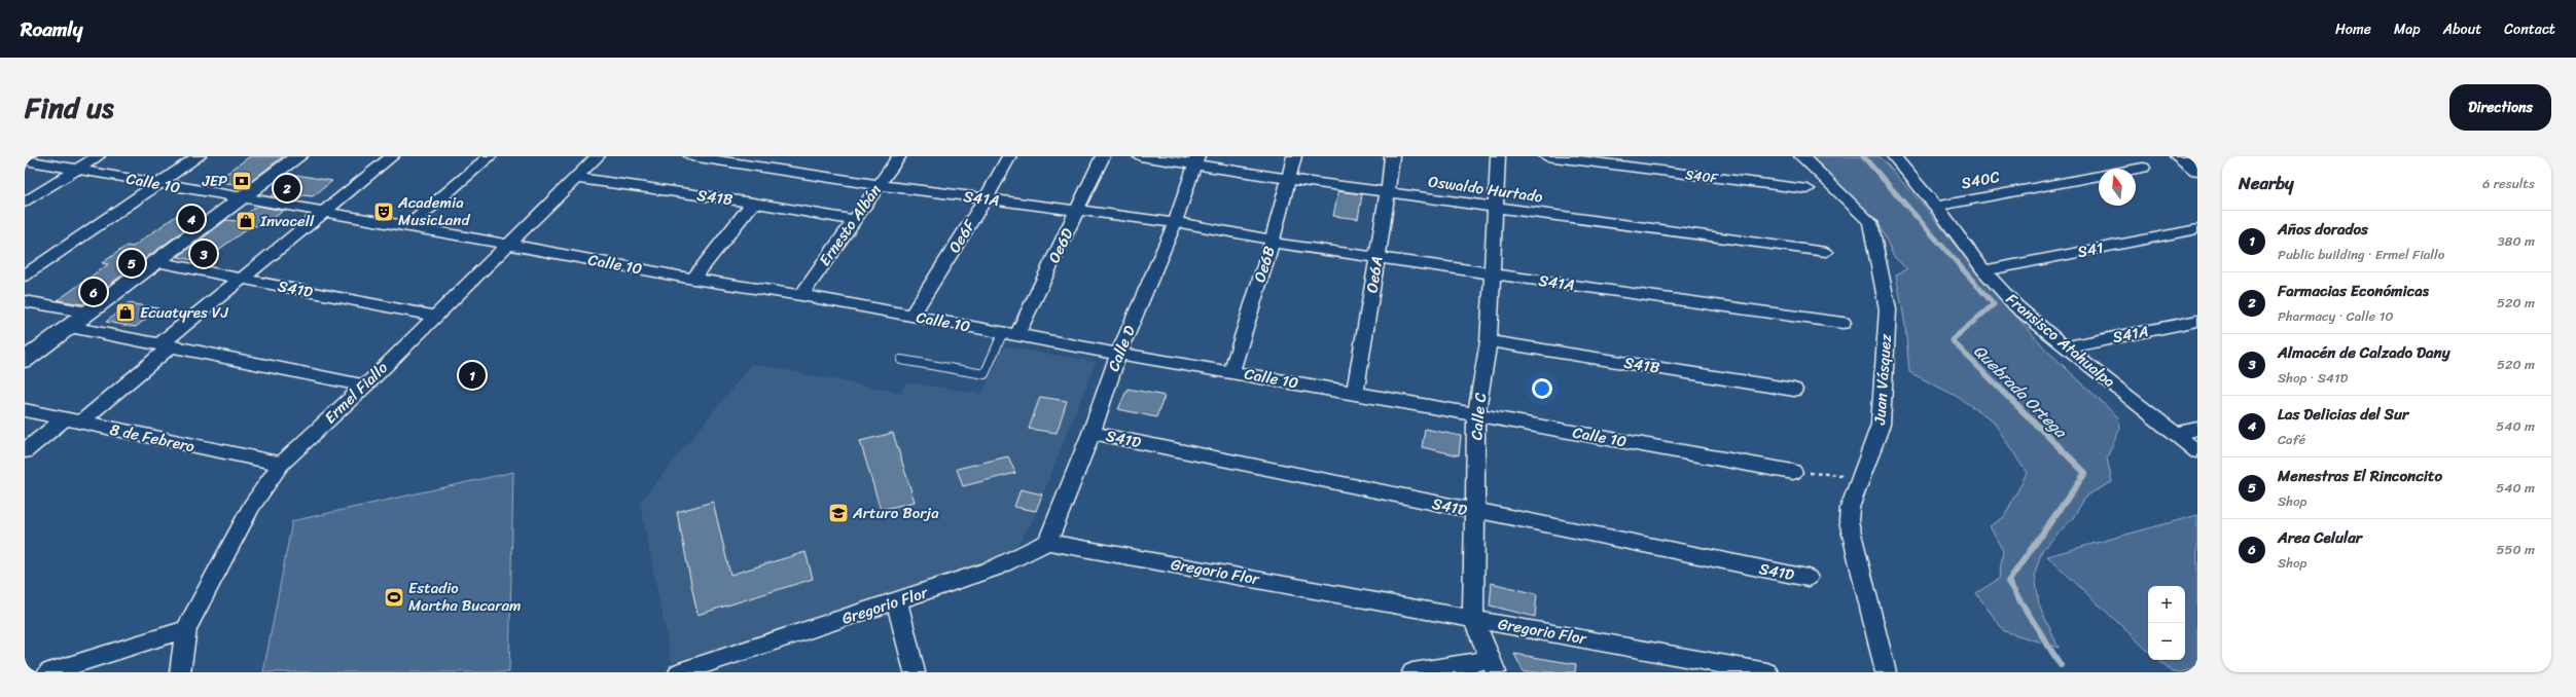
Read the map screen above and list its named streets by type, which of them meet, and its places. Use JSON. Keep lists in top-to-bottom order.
{
  "streets": {
    "street": [
      "S40F",
      "S40C",
      "Calle 10",
      "Oswaldo Hurtado",
      "S41B",
      "S41A",
      "Ernesto Albán",
      "Oe6F",
      "Oe6D",
      "S41",
      "Oe6B",
      "Oe6A",
      "S41D",
      "Fransisco Atahualpa",
      "Calle D",
      "Juan Vásquez",
      "Ermel Fiallo",
      "Calle C",
      "8 de Febrero",
      "Gregorio Flor"
    ]
  },
  "crossings": [
    ["S40C", "Fransisco Atahualpa"],
    ["Calle 10", "Ernesto Albán"],
    ["Calle 10", "Oe6F"],
    ["Calle 10", "Oe6D"],
    ["Calle 10", "Oe6B"],
    ["Calle 10", "Oe6A"],
    ["Calle 10", "Calle D"],
    ["Calle 10", "Ermel Fiallo"],
    ["Calle 10", "Calle C"],
    ["Oswaldo Hurtado", "Oe6B"],
    ["Oswaldo Hurtado", "Oe6A"],
    ["Oswaldo Hurtado", "Calle D"],
    ["Oswaldo Hurtado", "Calle C"],
    ["S41B", "Ernesto Albán"],
    ["S41B", "Ermel Fiallo"],
    ["S41B", "Calle C"],
    ["S41A", "Ernesto Albán"],
    ["S41A", "Oe6F"],
    ["S41A", "Oe6D"],
    ["S41A", "Oe6B"],
    ["S41A", "Oe6A"],
    ["S41A", "Fransisco Atahualpa"],
    ["S41A", "Calle D"],
    ["S41A", "Calle C"],
    ["S41", "Fransisco Atahualpa"],
    ["S41D", "Calle D"],
    ["S41D", "Ermel Fiallo"],
    ["S41D", "Calle C"],
    ["Calle D", "Gregorio Flor"],
    ["Ermel Fiallo", "8 de Febrero"],
    ["Calle C", "Gregorio Flor"]
  ],
  "water": ["Quebrada Ortega"],
  "places": {
    "bank": ["JEP"],
    "theatre": ["Academia MusicLand"],
    "shop": ["Invacell", "Ecuatyres VJ"],
    "school or university": ["Arturo Borja"],
    "sports": ["Estadio Martha Bucaram"]
  },
  "north": "top",
  "page": {
    "header": "Roamly",
    "nav": [
      "Home",
      "Map",
      "About",
      "Contact"
    ],
    "title": "Find us",
    "buttons": "Directions",
    "heading": ["Nearby", "6 results"],
    "pins": [
      "2",
      "4",
      "3",
      "5",
      "6",
      "1"
    ],
    "list": [
      {
        "mark": "1",
        "name": "Años dorados",
        "note": "Public building · Ermel Fiallo",
        "value": "380 m"
      },
      {
        "mark": "2",
        "name": "Farmacias Económicas",
        "note": "Pharmacy · Calle 10",
        "value": "520 m"
      },
      {
        "mark": "3",
        "name": "Almacén de Calzado Dany",
        "note": "Shop · S41D",
        "value": "520 m"
      },
      {
        "mark": "4",
        "name": "Las Delicias del Sur",
        "note": "Café",
        "value": "540 m"
      },
      {
        "mark": "5",
        "name": "Menestras El Rinconcito",
        "note": "Shop",
        "value": "540 m"
      },
      {
        "mark": "6",
        "name": "Area Celular",
        "note": "Shop",
        "value": "550 m"
      }
    ],
    "map_buttons": ["+", "−"]
  }
}
